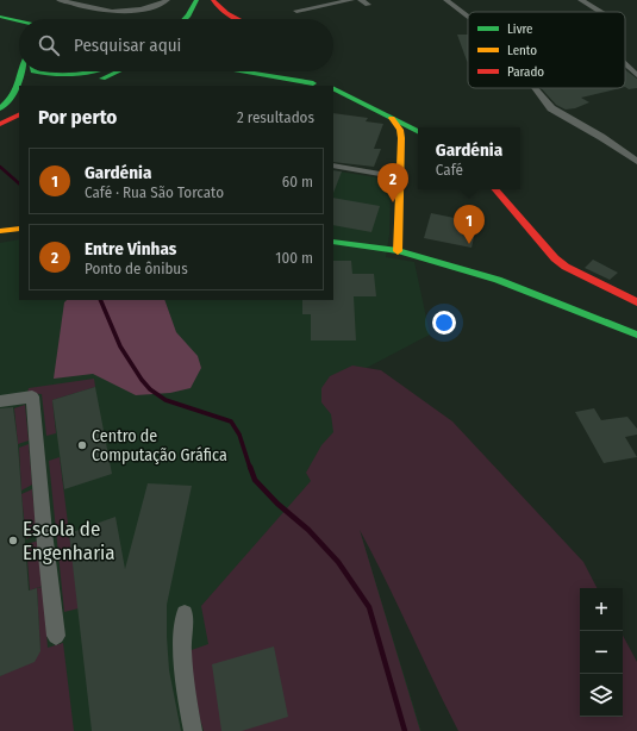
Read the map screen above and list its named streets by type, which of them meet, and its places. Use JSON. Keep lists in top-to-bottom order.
{
  "places": ["Centro de Computação Gráfica", "Escola de Engenharia"],
  "legend": ["Livre", "Lento", "Parado"],
  "page": {
    "search": "Pesquisar aqui",
    "heading": ["Por perto", "2 resultados"],
    "popup": ["Gardénia", "Café"],
    "list": [
      {
        "mark": "1",
        "name": "Gardénia",
        "note": "Café · Rua São Torcato",
        "value": "60 m"
      },
      {
        "mark": "2",
        "name": "Entre Vinhas",
        "note": "Ponto de ônibus",
        "value": "100 m"
      }
    ],
    "pins": ["2", "1"],
    "map_buttons": ["+", "−"]
  }
}
